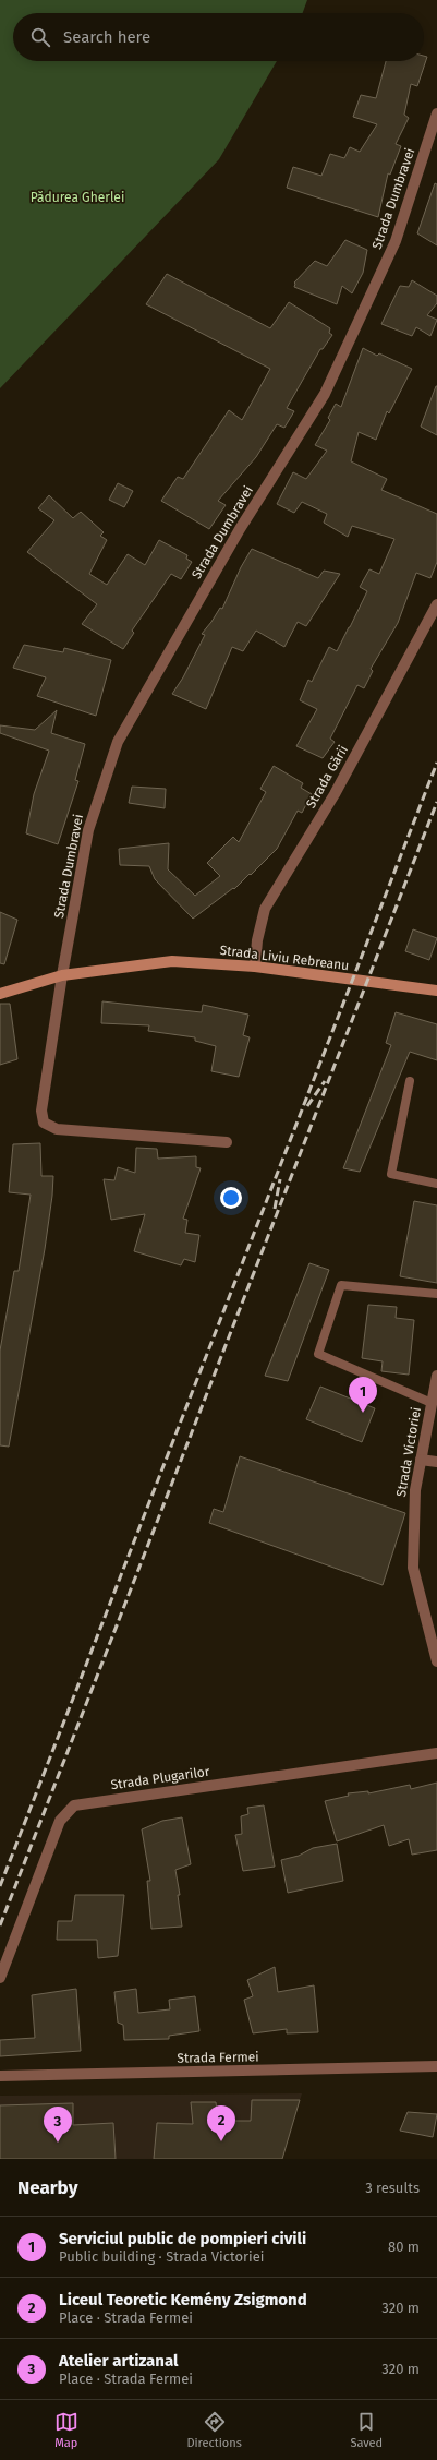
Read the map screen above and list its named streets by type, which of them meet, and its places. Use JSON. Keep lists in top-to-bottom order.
{
  "streets": {
    "main road": ["Strada Liviu Rebreanu"],
    "street": [
      "Strada Dumbravei",
      "Strada Gării",
      "Strada Victoriei",
      "Strada Plugarilor",
      "Strada Fermei"
    ]
  },
  "crossings": [
    ["Strada Dumbravei", "Strada Liviu Rebreanu"],
    ["Strada Gării", "Strada Liviu Rebreanu"]
  ],
  "parks": ["Pădurea Gherlei"],
  "page": {
    "search": "Search here",
    "pins": ["1", "2", "3"],
    "heading": ["Nearby", "3 results"],
    "list": [
      {
        "mark": "1",
        "name": "Serviciul public de pompieri civili",
        "note": "Public building · Strada Victoriei",
        "value": "80 m"
      },
      {
        "mark": "2",
        "name": "Liceul Teoretic Kemény Zsigmond",
        "note": "Place · Strada Fermei",
        "value": "320 m"
      },
      {
        "mark": "3",
        "name": "Atelier artizanal",
        "note": "Place · Strada Fermei",
        "value": "320 m"
      }
    ],
    "nav": ["Map", "Directions", "Saved"]
  }
}
